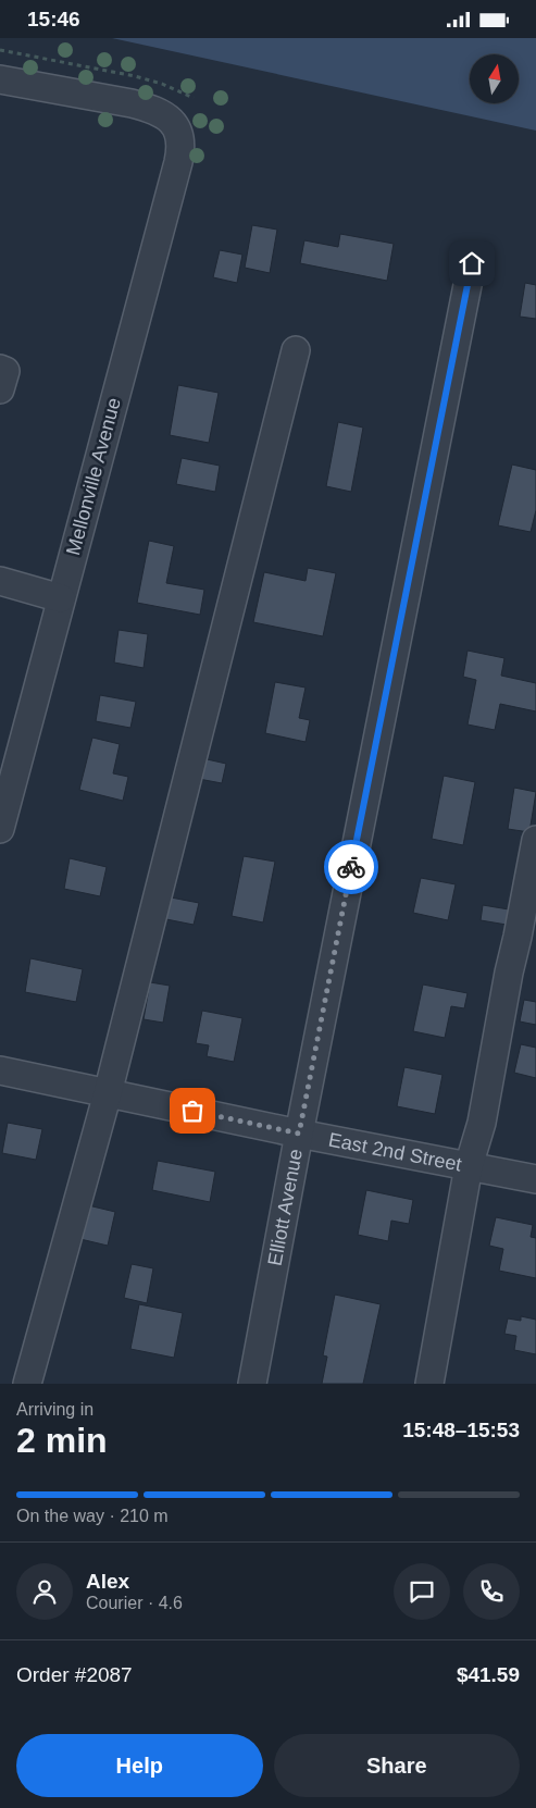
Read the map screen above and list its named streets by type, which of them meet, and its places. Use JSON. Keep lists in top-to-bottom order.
{
  "streets": {
    "street": ["Mellonville Avenue", "East 2nd Street", "Elliott Avenue"]
  },
  "crossings": [
    ["East 2nd Street", "Elliott Avenue"]
  ],
  "north": "top",
  "page": {
    "status": "15:46",
    "heading": ["2 min", "Arriving in", "15:48–15:53"],
    "panel": [
      "Alex",
      "Courier · 4.6",
      "Order #2087",
      "$41.59"
    ],
    "bar": "On the way · 210 m",
    "buttons": ["Help", "Share"]
  }
}
